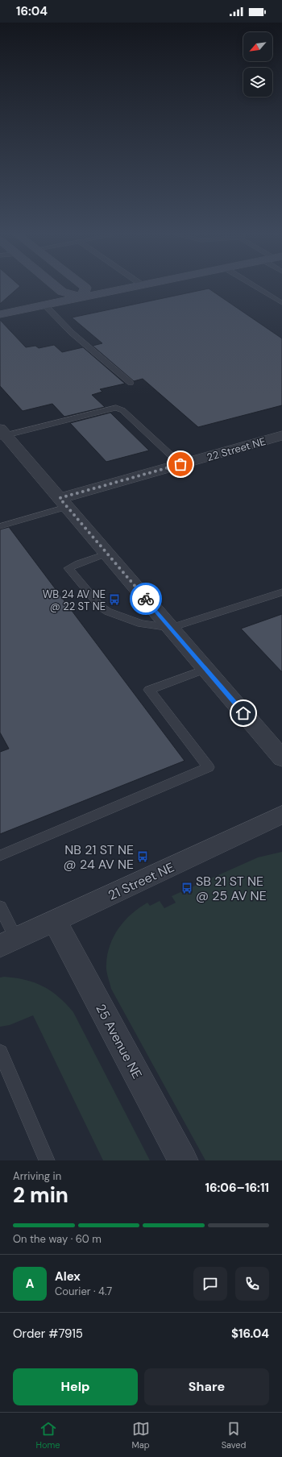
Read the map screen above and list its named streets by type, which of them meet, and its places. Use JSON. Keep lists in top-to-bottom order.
{
  "streets": {
    "street": ["22 Street NE", "21 Street NE", "25 Avenue NE"]
  },
  "crossings": [
    ["21 Street NE", "25 Avenue NE"]
  ],
  "places": {
    "bus stop": ["WB 24 AV NE @ 22 ST NE", "NB 21 ST NE @ 24 AV NE", "SB 21 ST NE @ 25 AV NE"]
  },
  "north": "bottom left",
  "page": {
    "status": "16:04",
    "heading": ["2 min", "Arriving in", "16:06–16:11"],
    "panel": [
      "Alex",
      "Courier · 4.7",
      "Order #7915",
      "$16.04"
    ],
    "bar": "On the way · 60 m",
    "round": "A",
    "buttons": ["Help", "Share"],
    "tabs": ["Home", "Map", "Saved"]
  }
}
